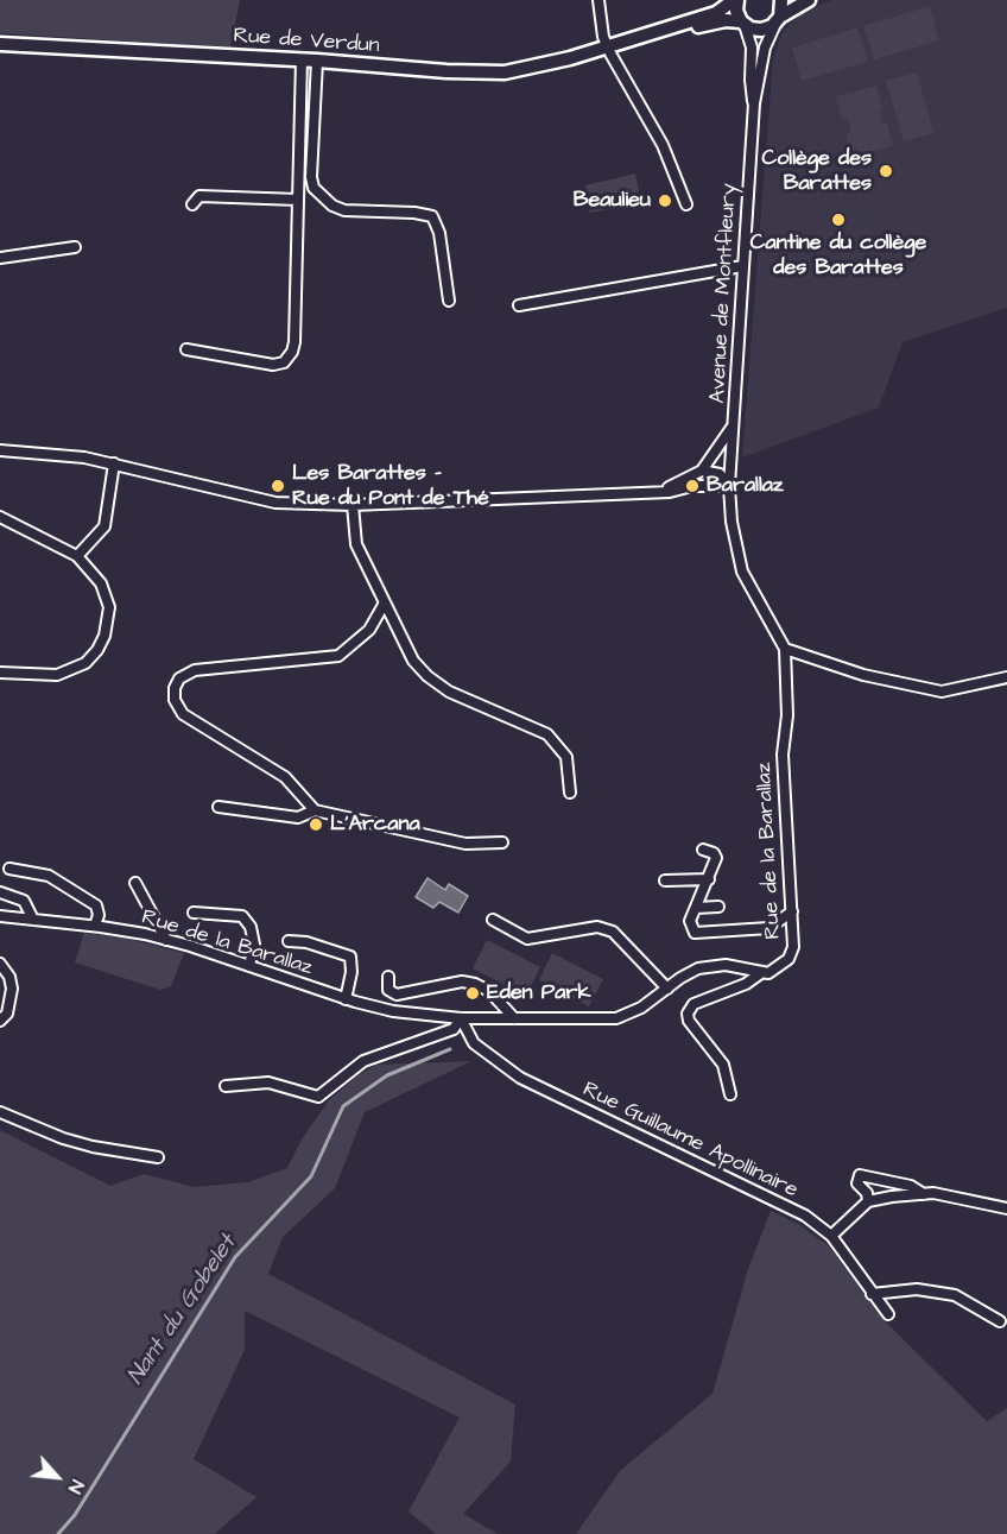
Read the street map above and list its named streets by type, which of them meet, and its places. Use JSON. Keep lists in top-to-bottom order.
{
  "streets": {
    "main road": ["Rue de Verdun"],
    "street": ["Avenue de Montfleury", "Rue de la Barallaz", "Rue Guillaume Apollinaire"]
  },
  "crossings": [
    ["Rue de Verdun", "Avenue de Montfleury"],
    ["Avenue de Montfleury", "Rue de la Barallaz"],
    ["Rue de la Barallaz", "Rue Guillaume Apollinaire"]
  ],
  "water": ["Nant du Gobelet"],
  "places": [
    "Collège des Barattes",
    "Beaulieu",
    "Cantine du collège des Barattes",
    "Les Barattes - Rue du Pont de Thé",
    "Barallaz",
    "L'Arcana",
    "Eden Park"
  ],
  "north": "bottom right"
}
